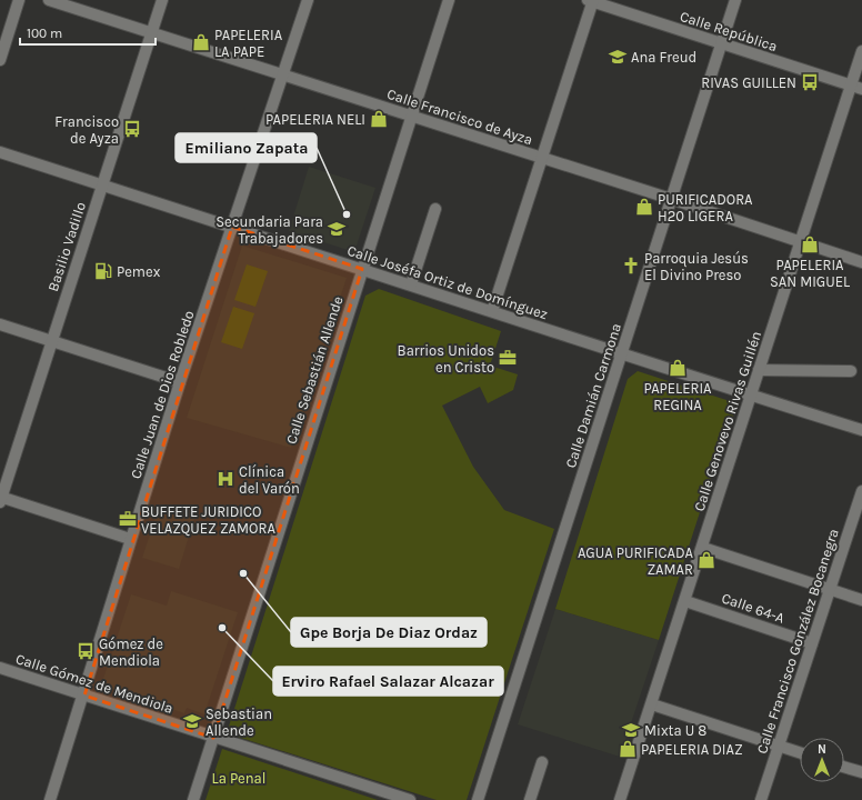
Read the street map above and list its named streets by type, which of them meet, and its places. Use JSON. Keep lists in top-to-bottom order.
{
  "streets": {
    "street": [
      "Calle República",
      "Calle Francisco de Ayza",
      "Basilio Vadillo",
      "Calle Joséfa Ortiz de Domínguez",
      "Calle Sebastián Allende",
      "Calle Juan de Dios Robledo",
      "Calle Damián Carmona",
      "Calle Genovevo Rivas Guillén",
      "Calle 64-A",
      "Calle Francisco González Bocanegra",
      "Calle Gómez de Mendiola"
    ]
  },
  "crossings": [
    ["Calle República", "Calle Damián Carmona"],
    ["Calle República", "Calle Genovevo Rivas Guillén"],
    ["Calle Francisco de Ayza", "Basilio Vadillo"],
    ["Calle Francisco de Ayza", "Calle Sebastián Allende"],
    ["Calle Francisco de Ayza", "Calle Juan de Dios Robledo"],
    ["Calle Francisco de Ayza", "Calle Damián Carmona"],
    ["Calle Francisco de Ayza", "Calle Genovevo Rivas Guillén"],
    ["Basilio Vadillo", "Calle Joséfa Ortiz de Domínguez"],
    ["Calle Joséfa Ortiz de Domínguez", "Calle Sebastián Allende"],
    ["Calle Joséfa Ortiz de Domínguez", "Calle Juan de Dios Robledo"],
    ["Calle Joséfa Ortiz de Domínguez", "Calle Damián Carmona"],
    ["Calle Joséfa Ortiz de Domínguez", "Calle Genovevo Rivas Guillén"],
    ["Calle Sebastián Allende", "Calle Gómez de Mendiola"],
    ["Calle Juan de Dios Robledo", "Calle Gómez de Mendiola"],
    ["Calle Genovevo Rivas Guillén", "Calle 64-A"],
    ["Calle 64-A", "Calle Francisco González Bocanegra"]
  ],
  "parks": ["La Penal"],
  "places": {
    "shop": [
      "PAPELERIA LA PAPE",
      "PAPELERIA NELI",
      "PURIFICADORA H20 LIGERA",
      "PAPELERIA SAN MIGUEL",
      "PAPELERIA REGINA",
      "AGUA PURIFICADA ZAMAR",
      "PAPELERIA DIAZ"
    ],
    "school or university": [
      "Ana Freud",
      "Secundaria Para Trabajadores",
      "Sebastian Allende",
      "Mixta U 8"
    ],
    "bus stop": ["RIVAS GUILLEN", "Francisco de Ayza", "Gómez de Mendiola"],
    "other": ["Emiliano Zapata", "Gpe Borja De Diaz Ordaz", "Erviro Rafael Salazar Alcazar"],
    "church": ["Parroquia Jesús El Divino Preso"],
    "fuel station": ["Pemex"],
    "office": ["Barrios Unidos en Cristo", "BUFFETE JURIDICO VELAZQUEZ ZAMORA"],
    "hospital": ["Clínica del Varón"]
  },
  "scale_bar": "100 m",
  "north": "top"
}
